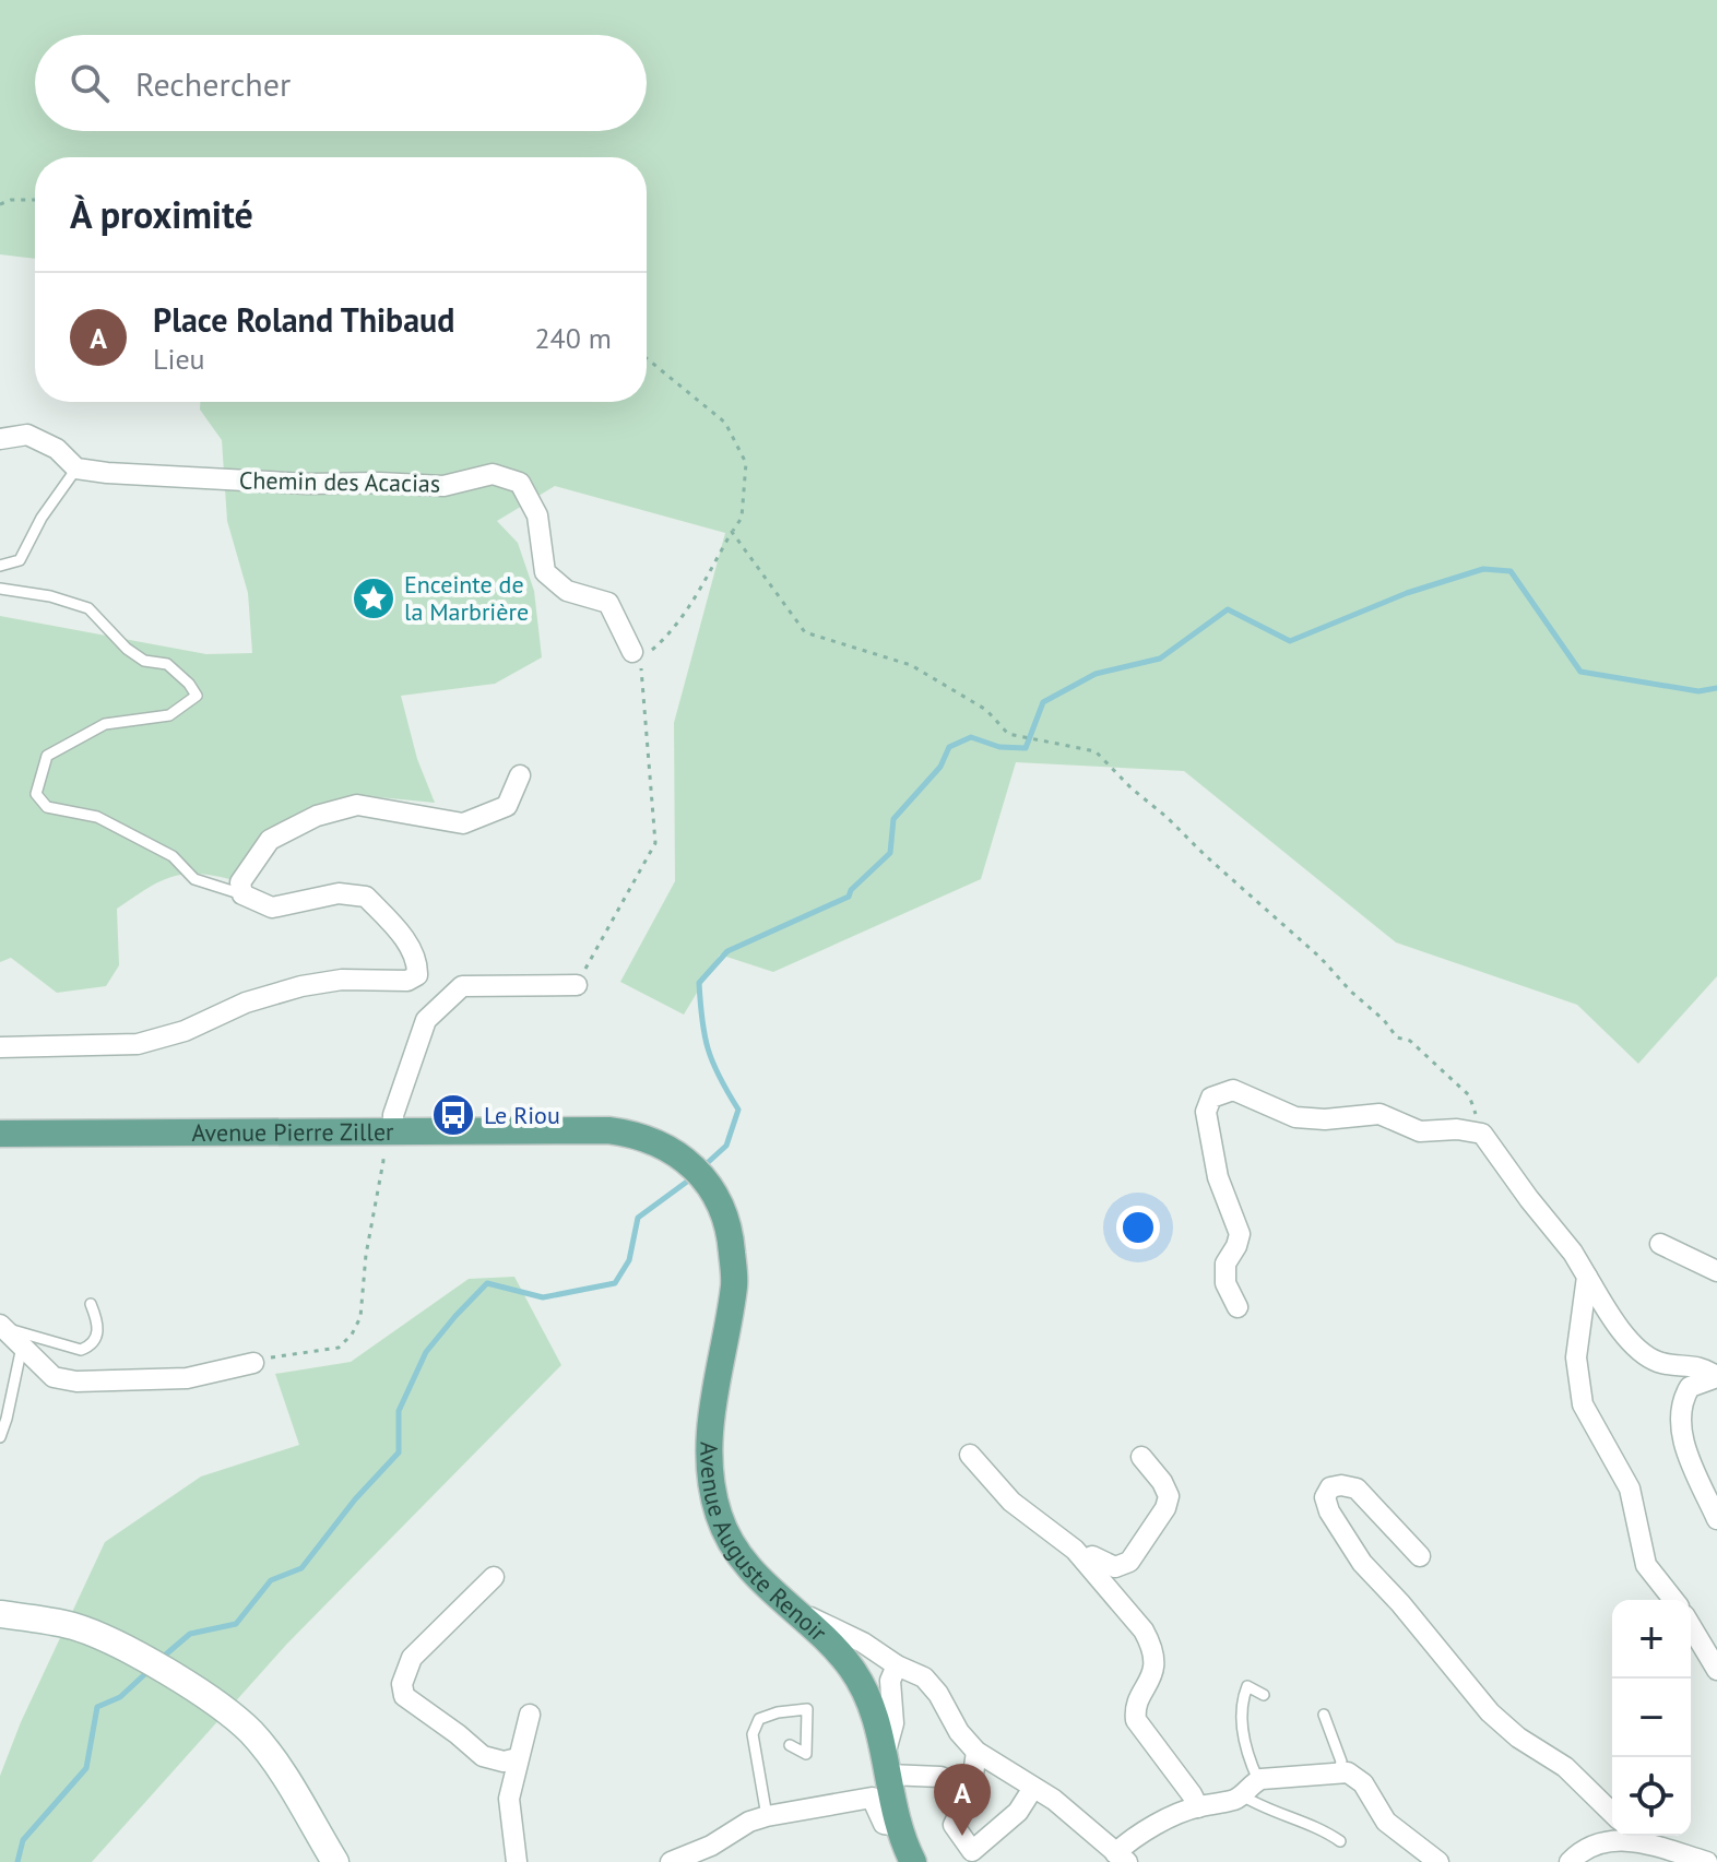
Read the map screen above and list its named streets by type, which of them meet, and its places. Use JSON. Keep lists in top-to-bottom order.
{
  "streets": {
    "main road": ["Avenue Pierre Ziller", "Avenue Auguste Renoir"],
    "street": ["Chemin des Acacias"]
  },
  "crossings": [
    ["Avenue Pierre Ziller", "Avenue Auguste Renoir"]
  ],
  "places": {
    "place": ["Enceinte de la Marbrière"],
    "bus stop": ["Le Riou"]
  },
  "page": {
    "search": "Rechercher",
    "heading": "À proximité",
    "list": [
      {
        "mark": "A",
        "name": "Place Roland Thibaud",
        "note": "Lieu",
        "value": "240 m"
      }
    ],
    "map_buttons": ["+", "−"],
    "pins": "A"
  }
}
